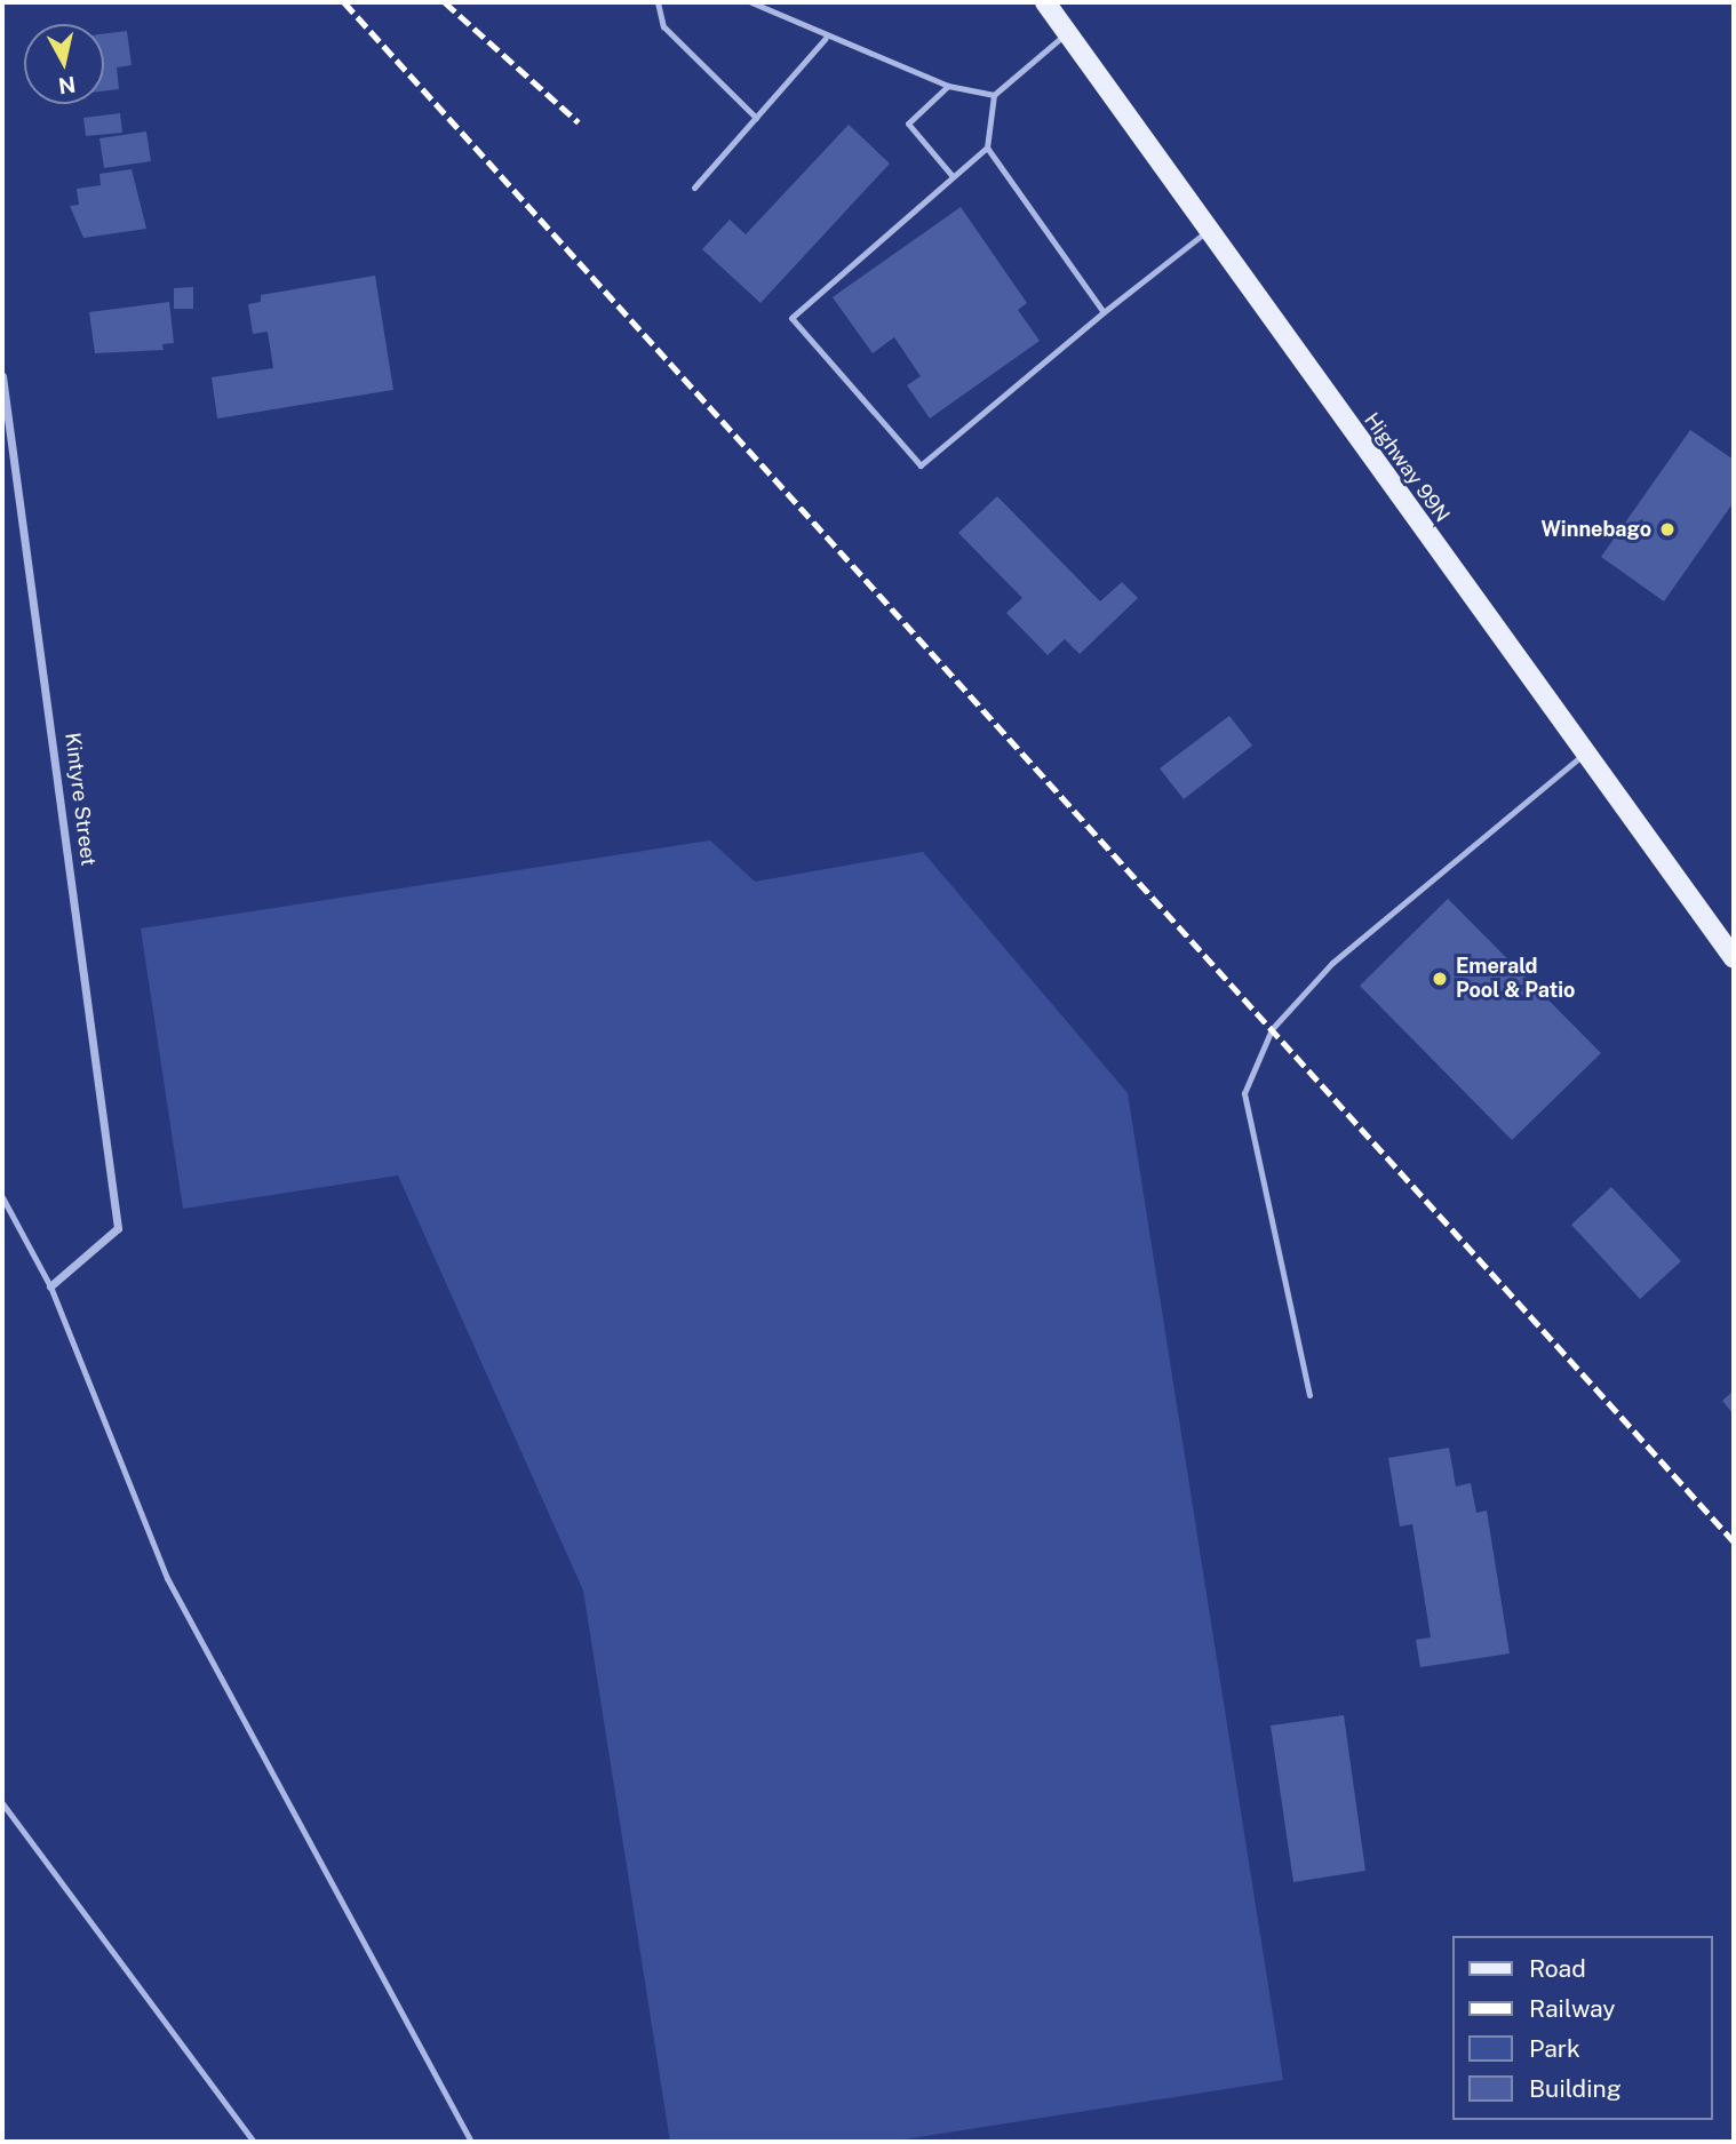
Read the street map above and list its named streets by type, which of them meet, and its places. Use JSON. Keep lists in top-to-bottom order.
{
  "streets": {
    "main road": ["Highway 99N"],
    "street": ["Kintyre Street"]
  },
  "places": ["Winnebago", "Emerald Pool & Patio"],
  "legend": [
    "Road",
    "Railway",
    "Park",
    "Building"
  ],
  "north": "bottom"
}
